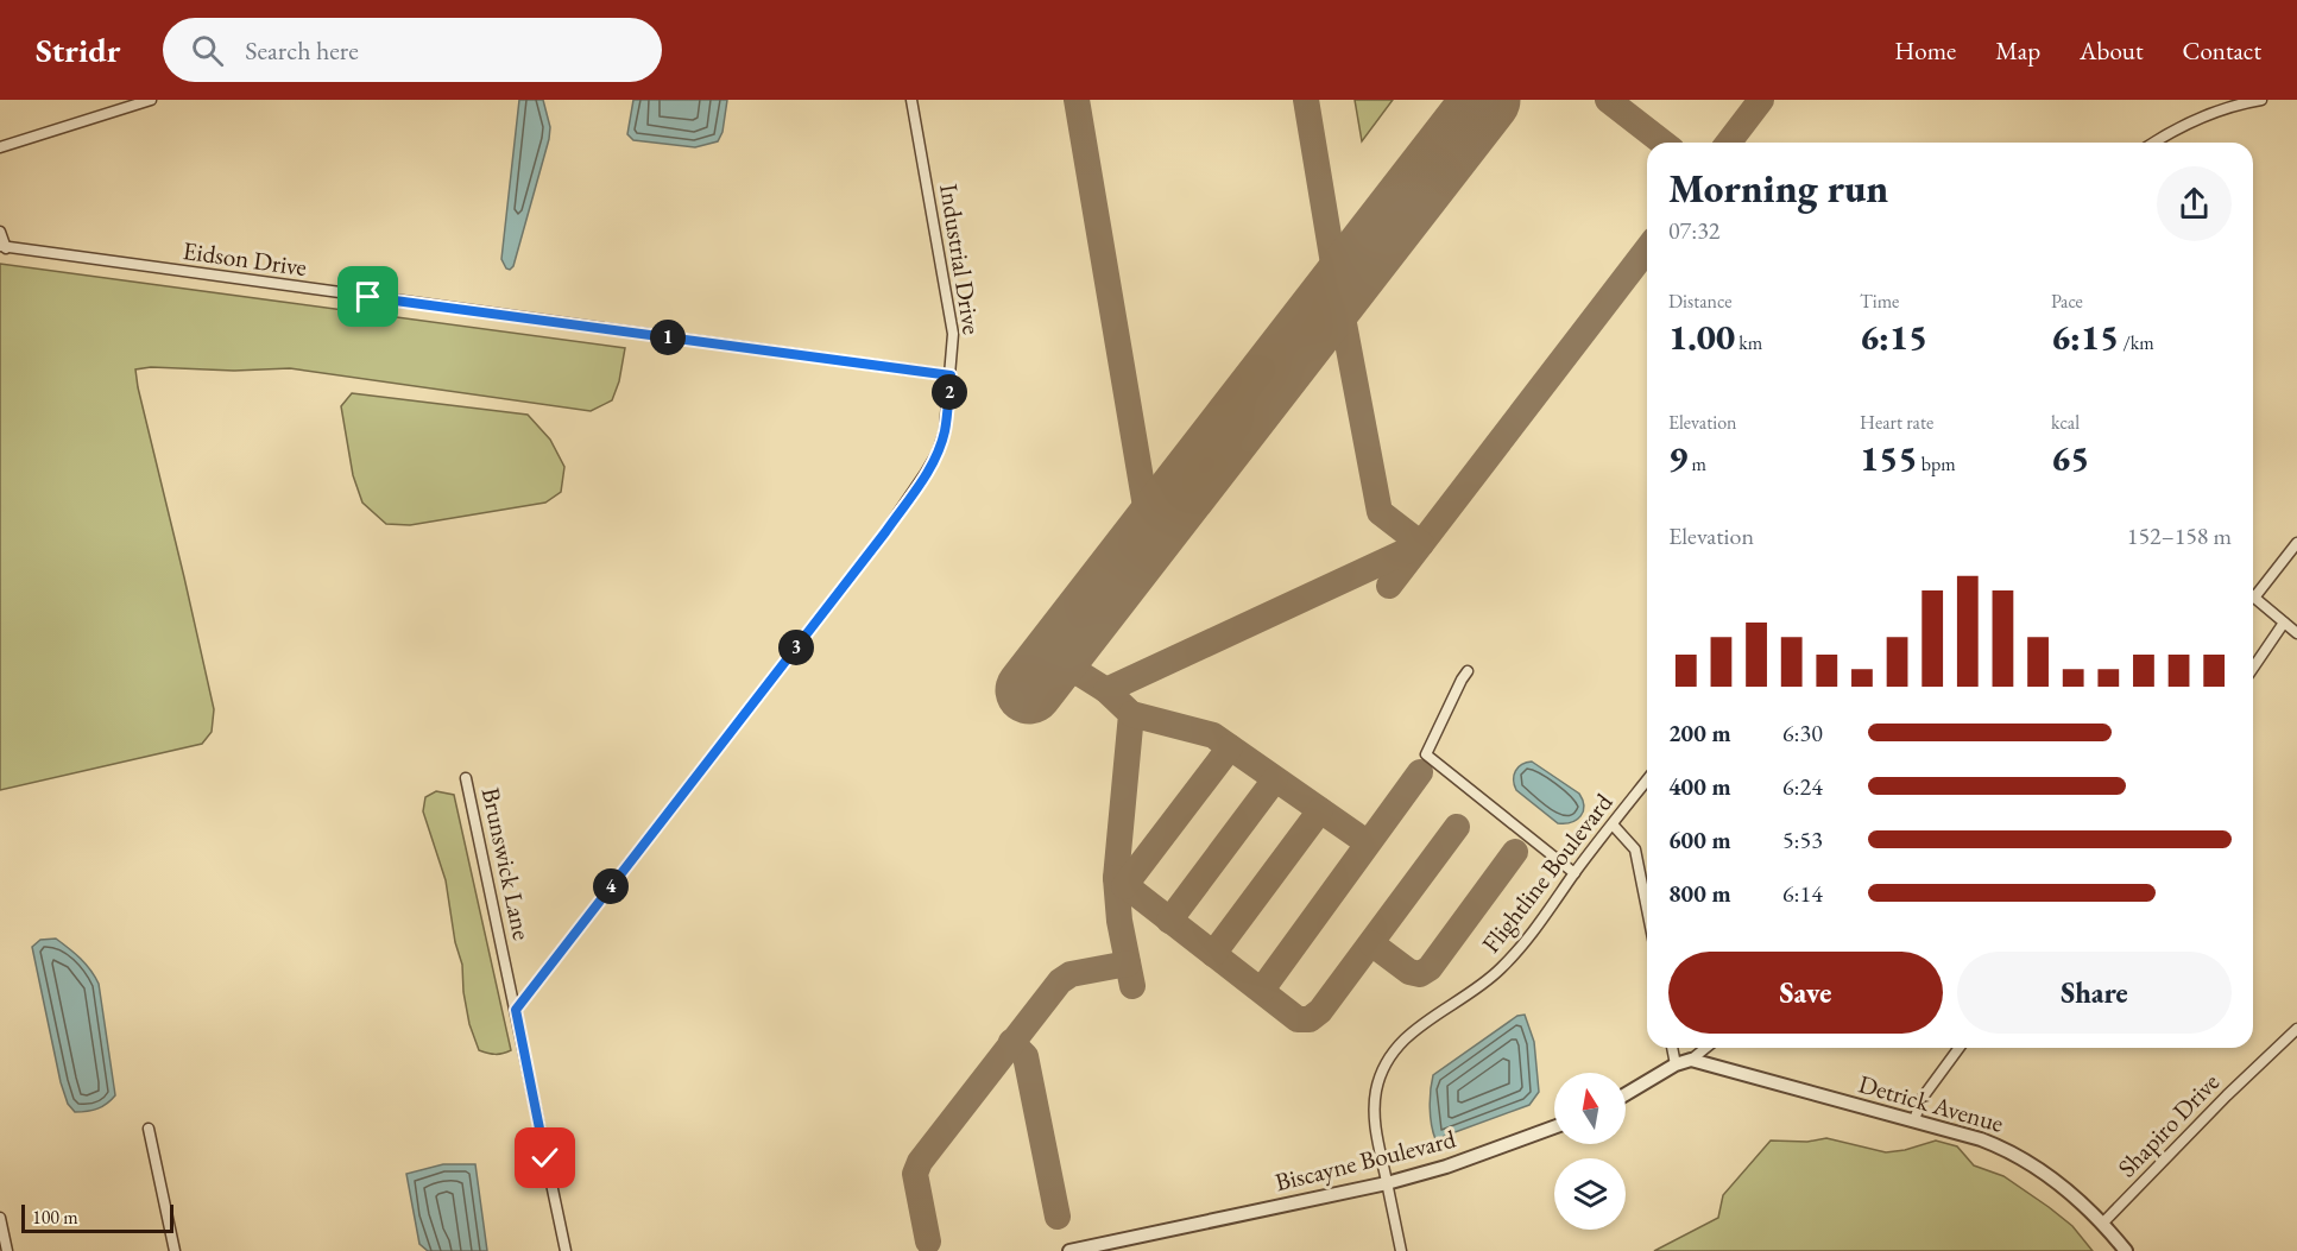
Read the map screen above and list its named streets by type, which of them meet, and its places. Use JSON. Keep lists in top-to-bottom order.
{
  "streets": {
    "street": [
      "Eidson Drive",
      "Industrial Drive",
      "Brunswick Lane",
      "Flightline Boulevard",
      "Detrick Avenue",
      "Shapiro Drive",
      "Biscayne Boulevard"
    ]
  },
  "crossings": [
    ["Eidson Drive", "Industrial Drive"],
    ["Industrial Drive", "Brunswick Lane"],
    ["Flightline Boulevard", "Biscayne Boulevard"],
    ["Detrick Avenue", "Shapiro Drive"]
  ],
  "scale_bar": "100 m",
  "north": "top",
  "page": {
    "header": "Stridr",
    "search": "Search here",
    "nav": [
      "Home",
      "Map",
      "About",
      "Contact"
    ],
    "heading": ["Morning run", "07:32"],
    "stats": [
      ["Distance", "1.00 km"],
      ["Time", "6:15"],
      ["Pace", "6:15 /km"],
      ["Elevation", "9 m"],
      ["Heart rate", "155 bpm"],
      ["kcal", "65"]
    ],
    "pins": [
      "1",
      "2",
      "3",
      "4"
    ],
    "chart": ["Elevation", "152–158 m"],
    "list": [
      {
        "name": "200 m",
        "note": "6:30"
      },
      {
        "name": "400 m",
        "note": "6:24"
      },
      {
        "name": "600 m",
        "note": "5:53"
      },
      {
        "name": "800 m",
        "note": "6:14"
      }
    ],
    "buttons": ["Save", "Share"],
    "scale": "100 m"
  }
}
